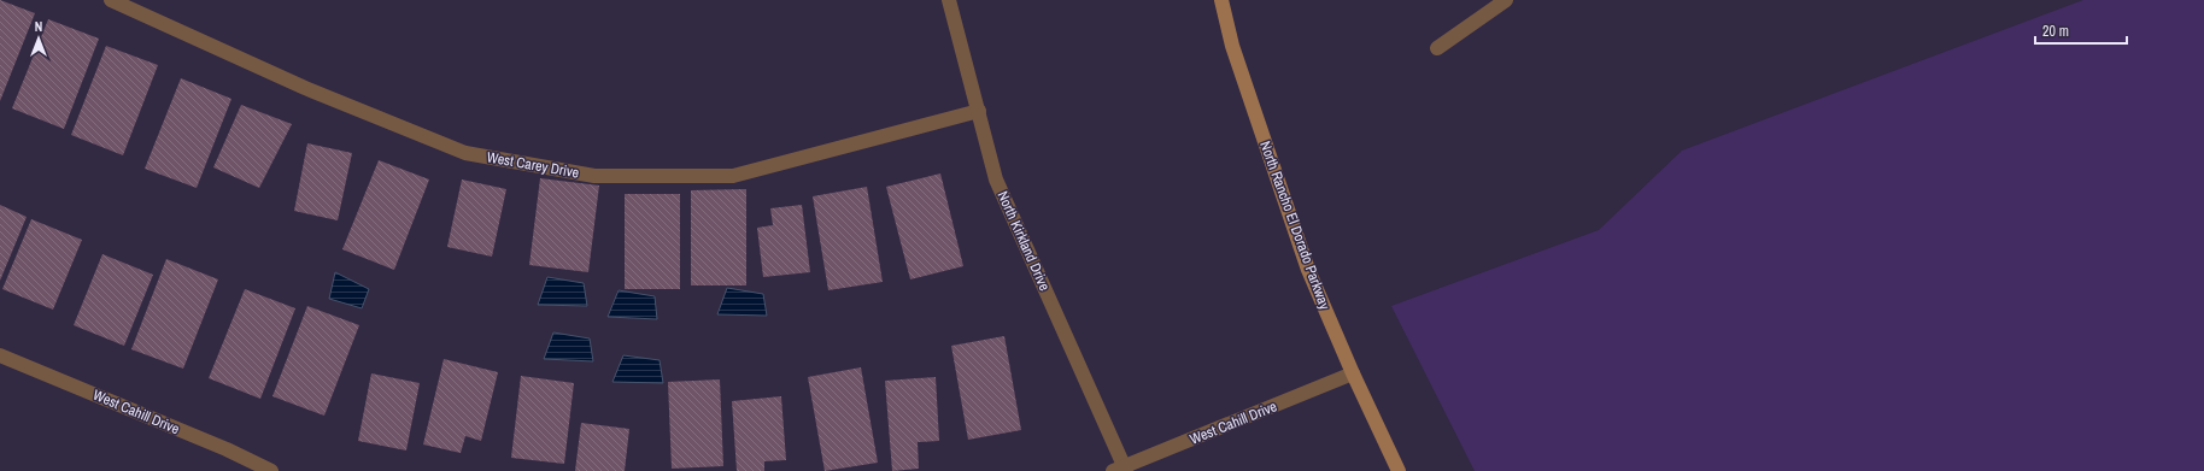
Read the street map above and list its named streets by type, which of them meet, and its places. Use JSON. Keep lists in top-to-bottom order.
{
  "streets": {
    "street": [
      "West Carey Drive",
      "North Rancho El Dorado Parkway",
      "North Kirkland Drive",
      "West Cahill Drive"
    ]
  },
  "crossings": [
    ["West Carey Drive", "North Kirkland Drive"],
    ["North Rancho El Dorado Parkway", "West Cahill Drive"],
    ["North Kirkland Drive", "West Cahill Drive"]
  ],
  "scale_bar": "20 m",
  "north": "top"
}
